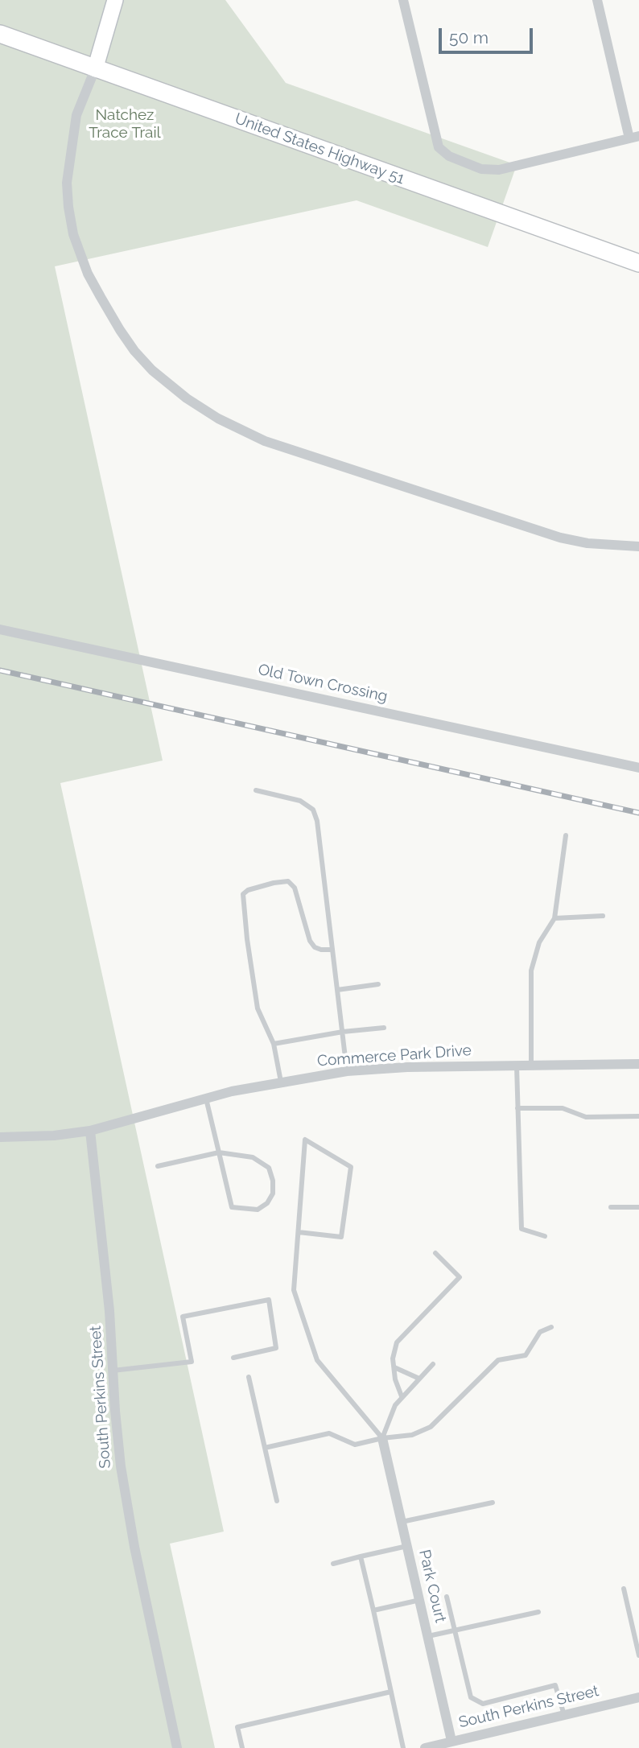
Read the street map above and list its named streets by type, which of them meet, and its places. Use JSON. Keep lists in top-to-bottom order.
{
  "streets": {
    "main road": ["United States Highway 51"],
    "street": [
      "Old Town Crossing",
      "Commerce Park Drive",
      "South Perkins Street",
      "Park Court"
    ]
  },
  "crossings": [
    ["Commerce Park Drive", "South Perkins Street"],
    ["South Perkins Street", "Park Court"]
  ],
  "parks": ["Natchez Trace Trail"],
  "scale_bar": "50 m"
}
